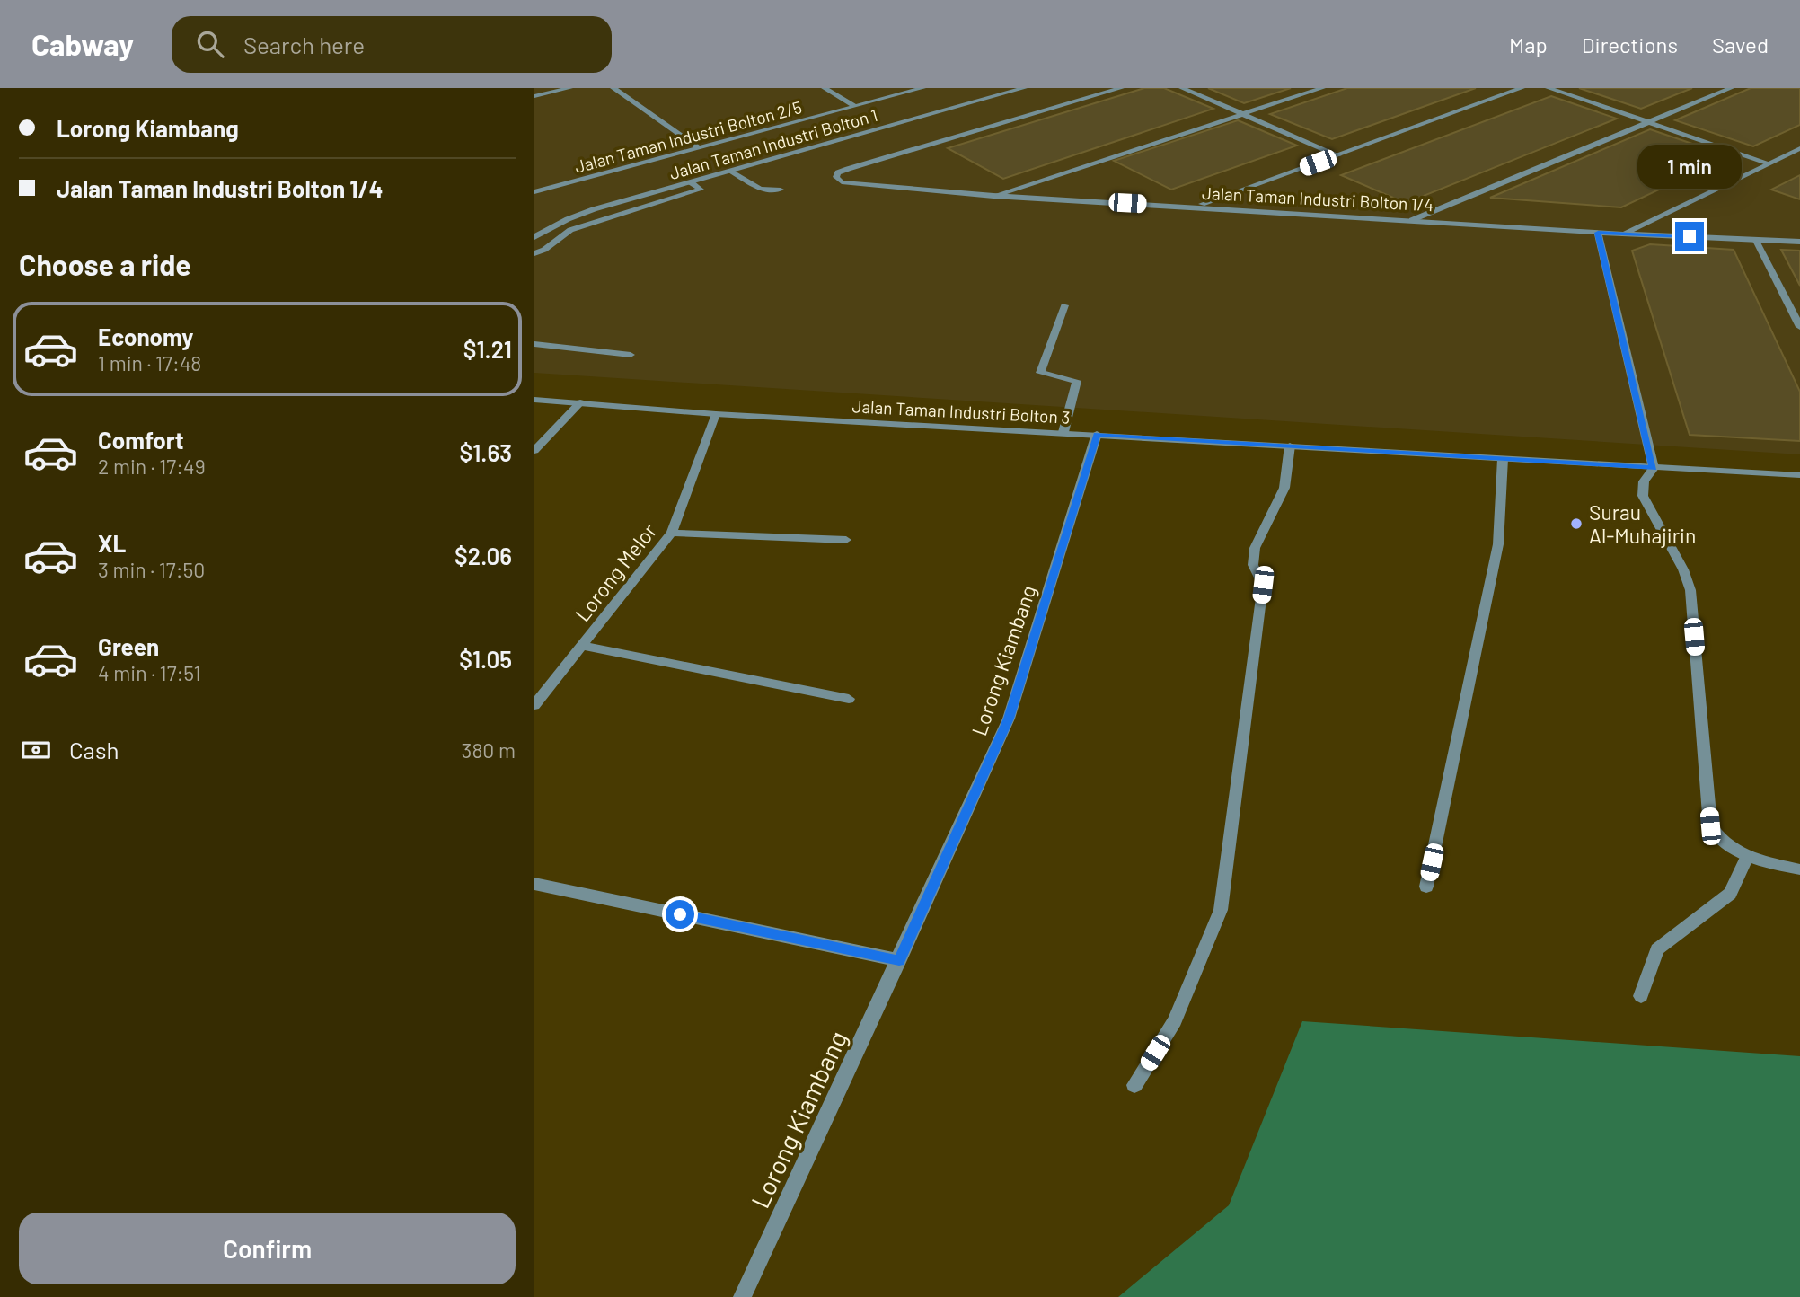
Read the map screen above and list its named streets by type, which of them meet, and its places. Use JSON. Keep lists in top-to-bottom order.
{
  "streets": {
    "street": [
      "Jalan Taman Industri Bolton 2/5",
      "Jalan Taman Industri Bolton 1",
      "Jalan Taman Industri Bolton 1/4",
      "Jalan Taman Industri Bolton 3",
      "Lorong Melor",
      "Lorong Kiambang"
    ]
  },
  "crossings": [
    ["Jalan Taman Industri Bolton 3", "Lorong Melor"],
    ["Jalan Taman Industri Bolton 3", "Lorong Kiambang"]
  ],
  "places": ["Surau Al-Muhajirin"],
  "page": {
    "header": "Cabway",
    "search": "Search here",
    "nav": ["Map", "Directions", "Saved"],
    "banner": ["Lorong Kiambang", "Jalan Taman Industri Bolton 1/4"],
    "bubble": "1 min",
    "heading": "Choose a ride",
    "list": [
      {
        "name": "Economy",
        "note": "1 min · 17:48",
        "value": "$1.21"
      },
      {
        "name": "Comfort",
        "note": "2 min · 17:49",
        "value": "$1.63"
      },
      {
        "name": "XL",
        "note": "3 min · 17:50",
        "value": "$2.06"
      },
      {
        "name": "Green",
        "note": "4 min · 17:51",
        "value": "$1.05"
      }
    ],
    "pay": ["Cash", "380 m"],
    "buttons": "Confirm"
  }
}
